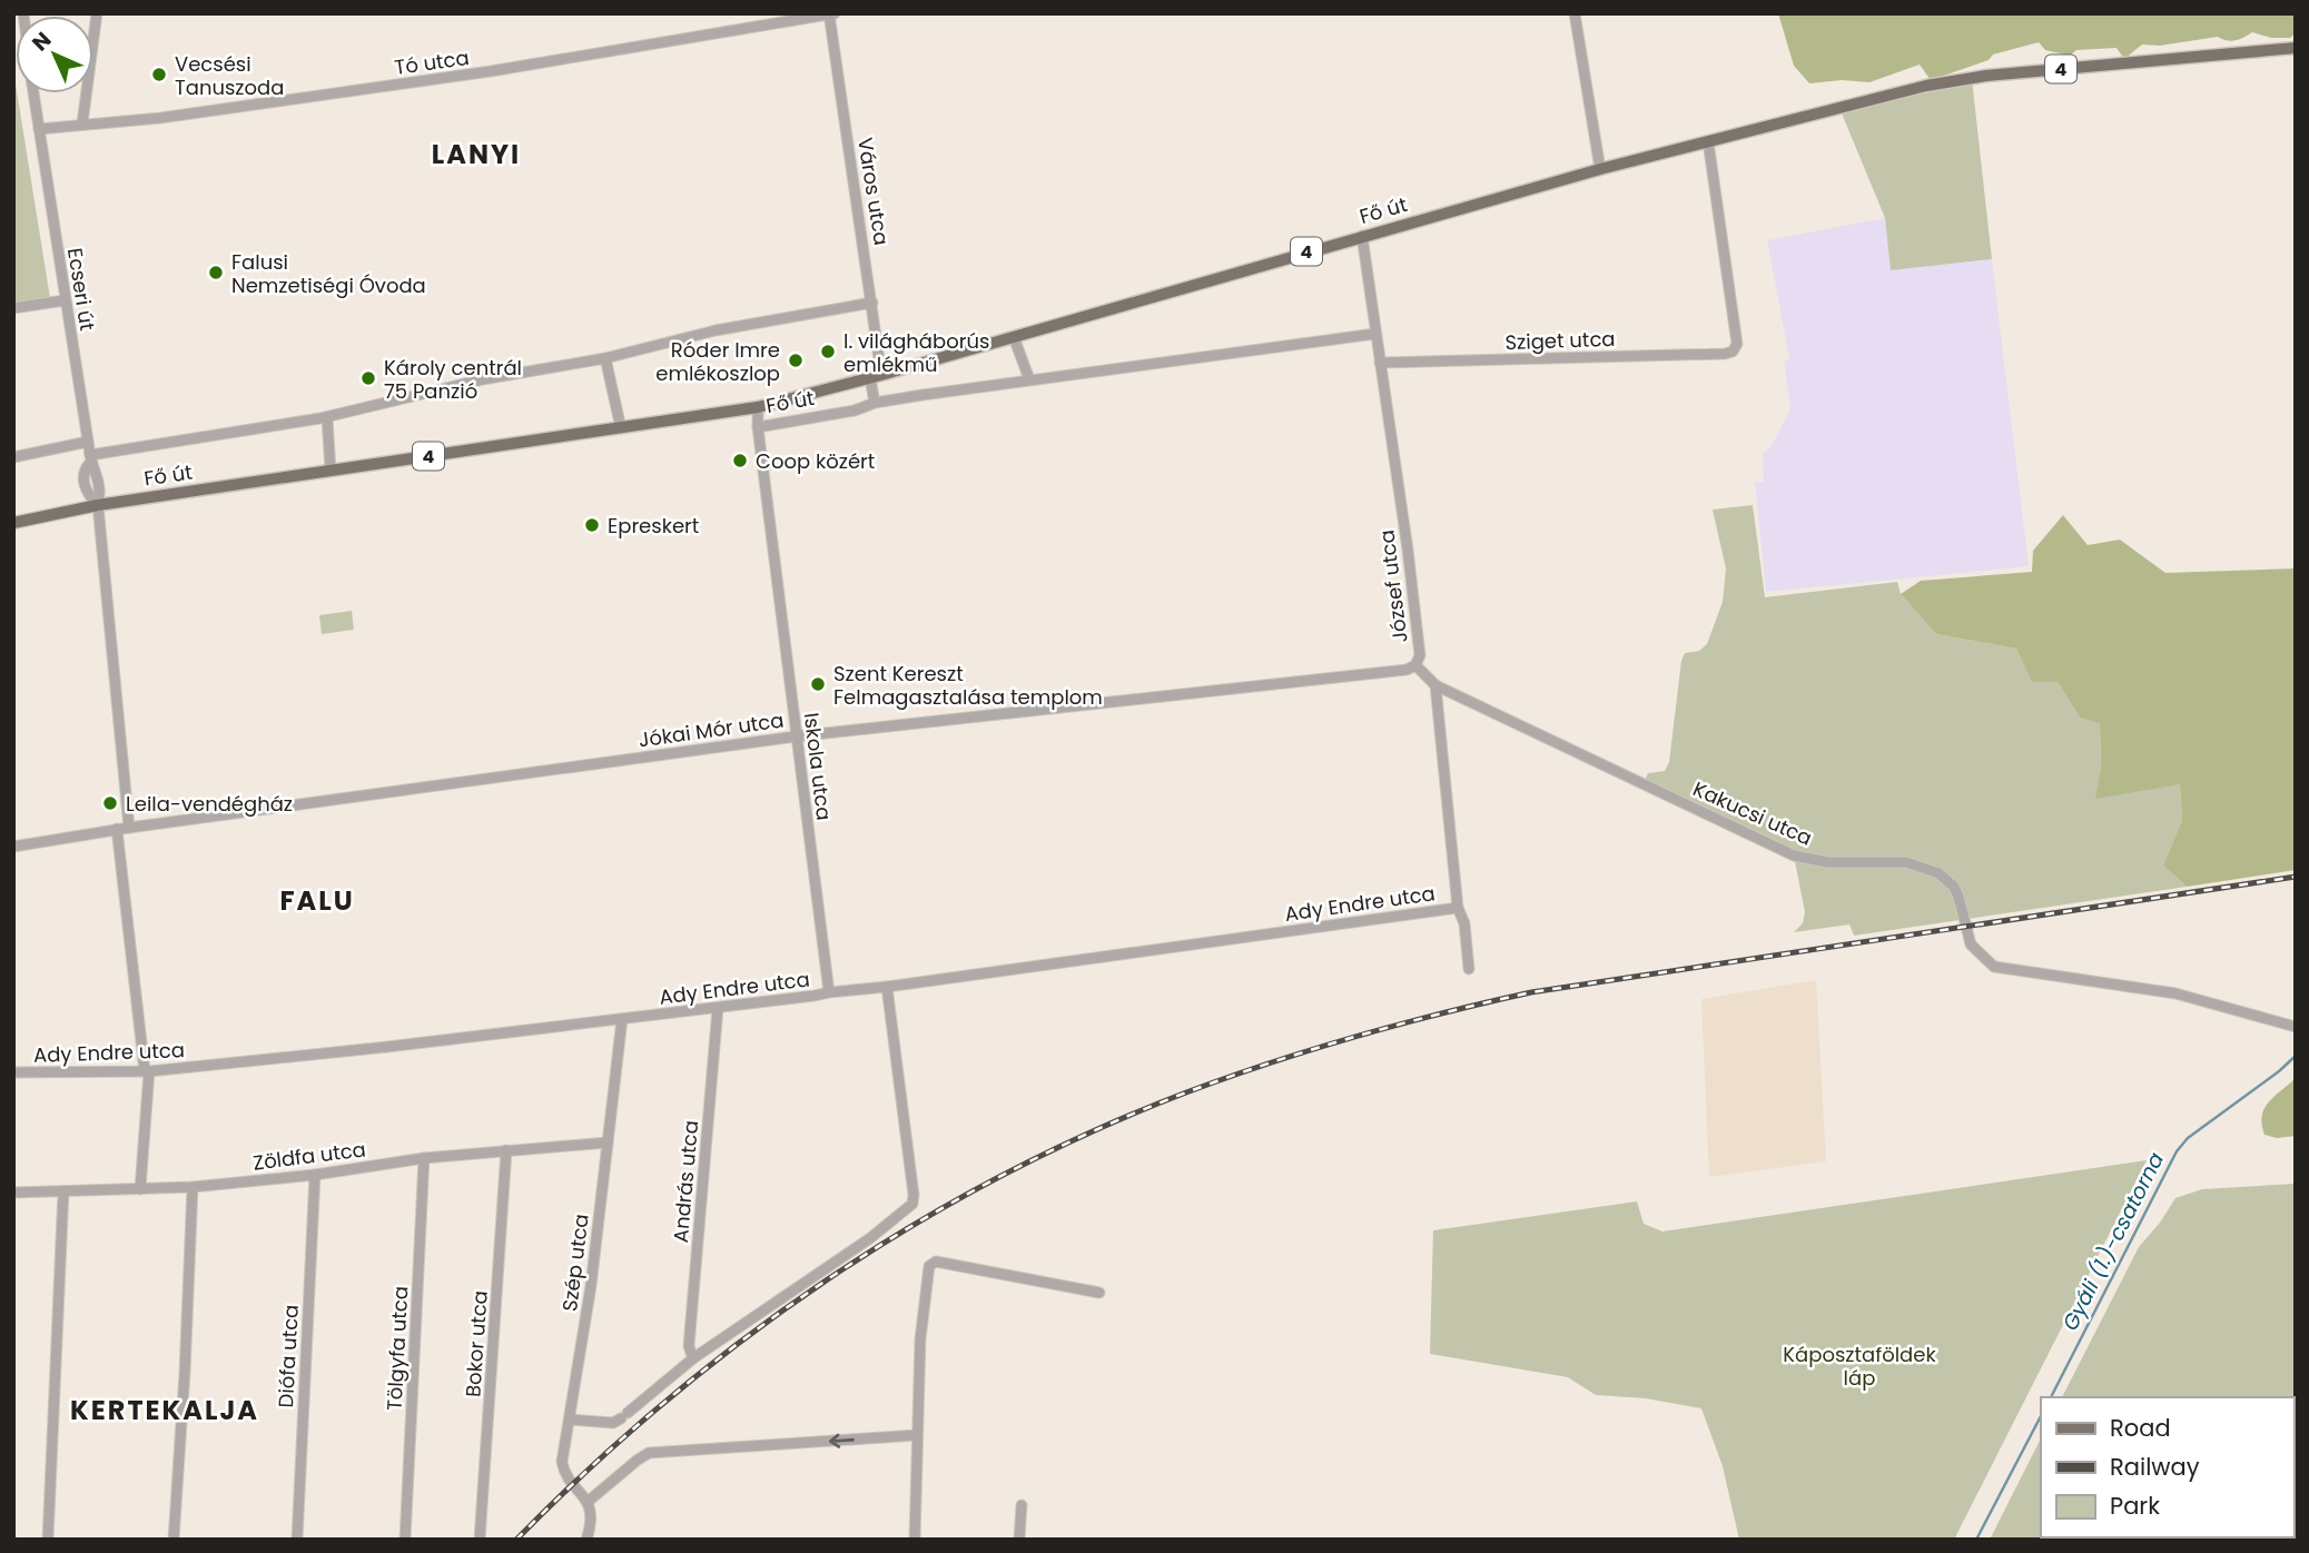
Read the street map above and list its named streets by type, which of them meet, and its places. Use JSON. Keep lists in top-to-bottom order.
{
  "streets": {
    "main road": ["4", "Fő út"],
    "street": [
      "Tó utca",
      "Város utca",
      "Ecseri út",
      "Sziget utca",
      "József utca",
      "Jókai Mór utca",
      "Iskola utca",
      "Kakucsi utca",
      "Ady Endre utca",
      "Zöldfa utca",
      "András utca",
      "Szép utca",
      "Bokor utca",
      "Tölgyfa utca",
      "Diófa utca"
    ]
  },
  "crossings": [
    ["Tó utca", "Város utca"],
    ["Tó utca", "Ecseri út"],
    ["Város utca", "Fő út"],
    ["Fő út", "Ecseri út"],
    ["Fő út", "Sziget utca"],
    ["Fő út", "József utca"],
    ["Fő út", "Iskola utca"],
    ["Sziget utca", "József utca"],
    ["József utca", "Jókai Mór utca"],
    ["József utca", "Kakucsi utca"],
    ["Jókai Mór utca", "Iskola utca"],
    ["Iskola utca", "Ady Endre utca"],
    ["Ady Endre utca", "András utca"],
    ["Ady Endre utca", "Szép utca"],
    ["Zöldfa utca", "Szép utca"],
    ["Zöldfa utca", "Bokor utca"],
    ["Zöldfa utca", "Tölgyfa utca"],
    ["Zöldfa utca", "Diófa utca"]
  ],
  "districts": ["LANYI", "FALU", "KERTEKALJA"],
  "water": ["Gyáli (1.)-csatorna"],
  "parks": ["Káposztaföldek láp"],
  "places": [
    "Vecsési Tanuszoda",
    "Falusi Nemzetiségi Óvoda",
    "I. világháborús emlékmű",
    "Róder Imre emlékoszlop",
    "Károly centrál 75 Panzió",
    "Coop közért",
    "Epreskert",
    "Szent Kereszt Felmagasztalása templom",
    "Leila-vendégház"
  ],
  "legend": ["Road", "Railway", "Park"],
  "north": "top left"
}
